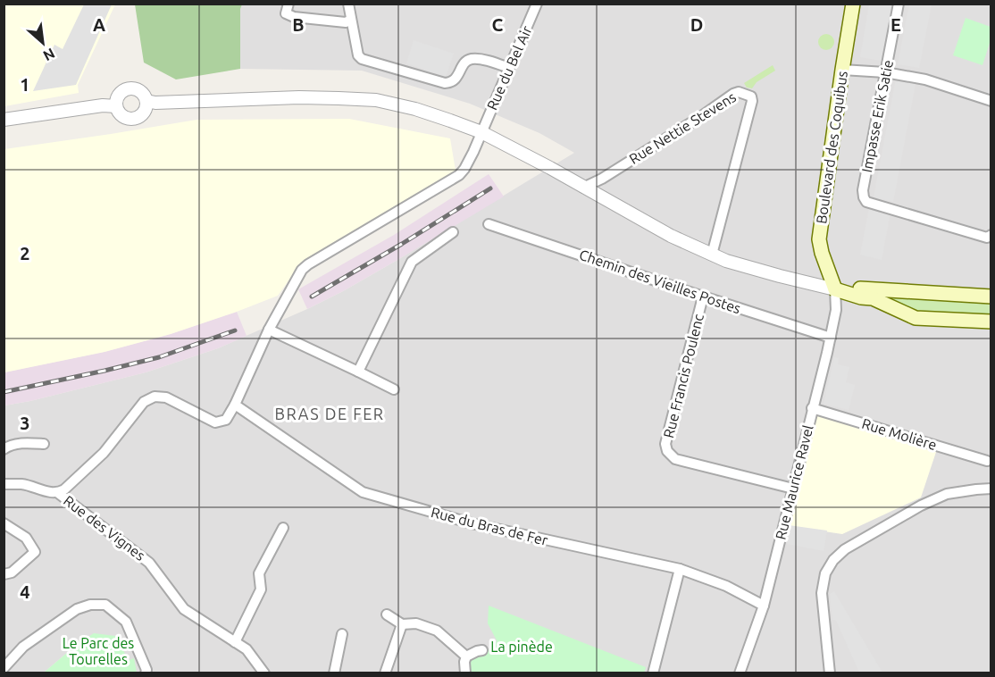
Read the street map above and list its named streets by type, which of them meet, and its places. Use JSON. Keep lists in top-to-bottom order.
{
  "streets": {
    "main road": ["Boulevard des Coquibus"],
    "street": [
      "Rue du Bel Air",
      "Impasse Erik Satie",
      "Rue Nettie Stevens",
      "Chemin des Vieilles Postes",
      "Rue Francis Poulenc",
      "Rue Molière",
      "Rue Maurice Ravel",
      "Rue du Bras de Fer",
      "Rue des Vignes"
    ]
  },
  "crossings": [
    ["Rue du Bel Air", "Rue du Bras de Fer"],
    ["Boulevard des Coquibus", "Rue Maurice Ravel"],
    ["Chemin des Vieilles Postes", "Rue Francis Poulenc"],
    ["Chemin des Vieilles Postes", "Rue Maurice Ravel"],
    ["Rue Francis Poulenc", "Rue Maurice Ravel"],
    ["Rue Molière", "Rue Maurice Ravel"],
    ["Rue Maurice Ravel", "Rue du Bras de Fer"]
  ],
  "districts": ["BRAS DE FER"],
  "parks": ["Le Parc des Tourelles", "La pinède"],
  "north": "bottom right",
  "grid": {
    "columns": [
      "A",
      "B",
      "C",
      "D",
      "E"
    ],
    "rows": [
      "1",
      "2",
      "3",
      "4"
    ]
  }
}
